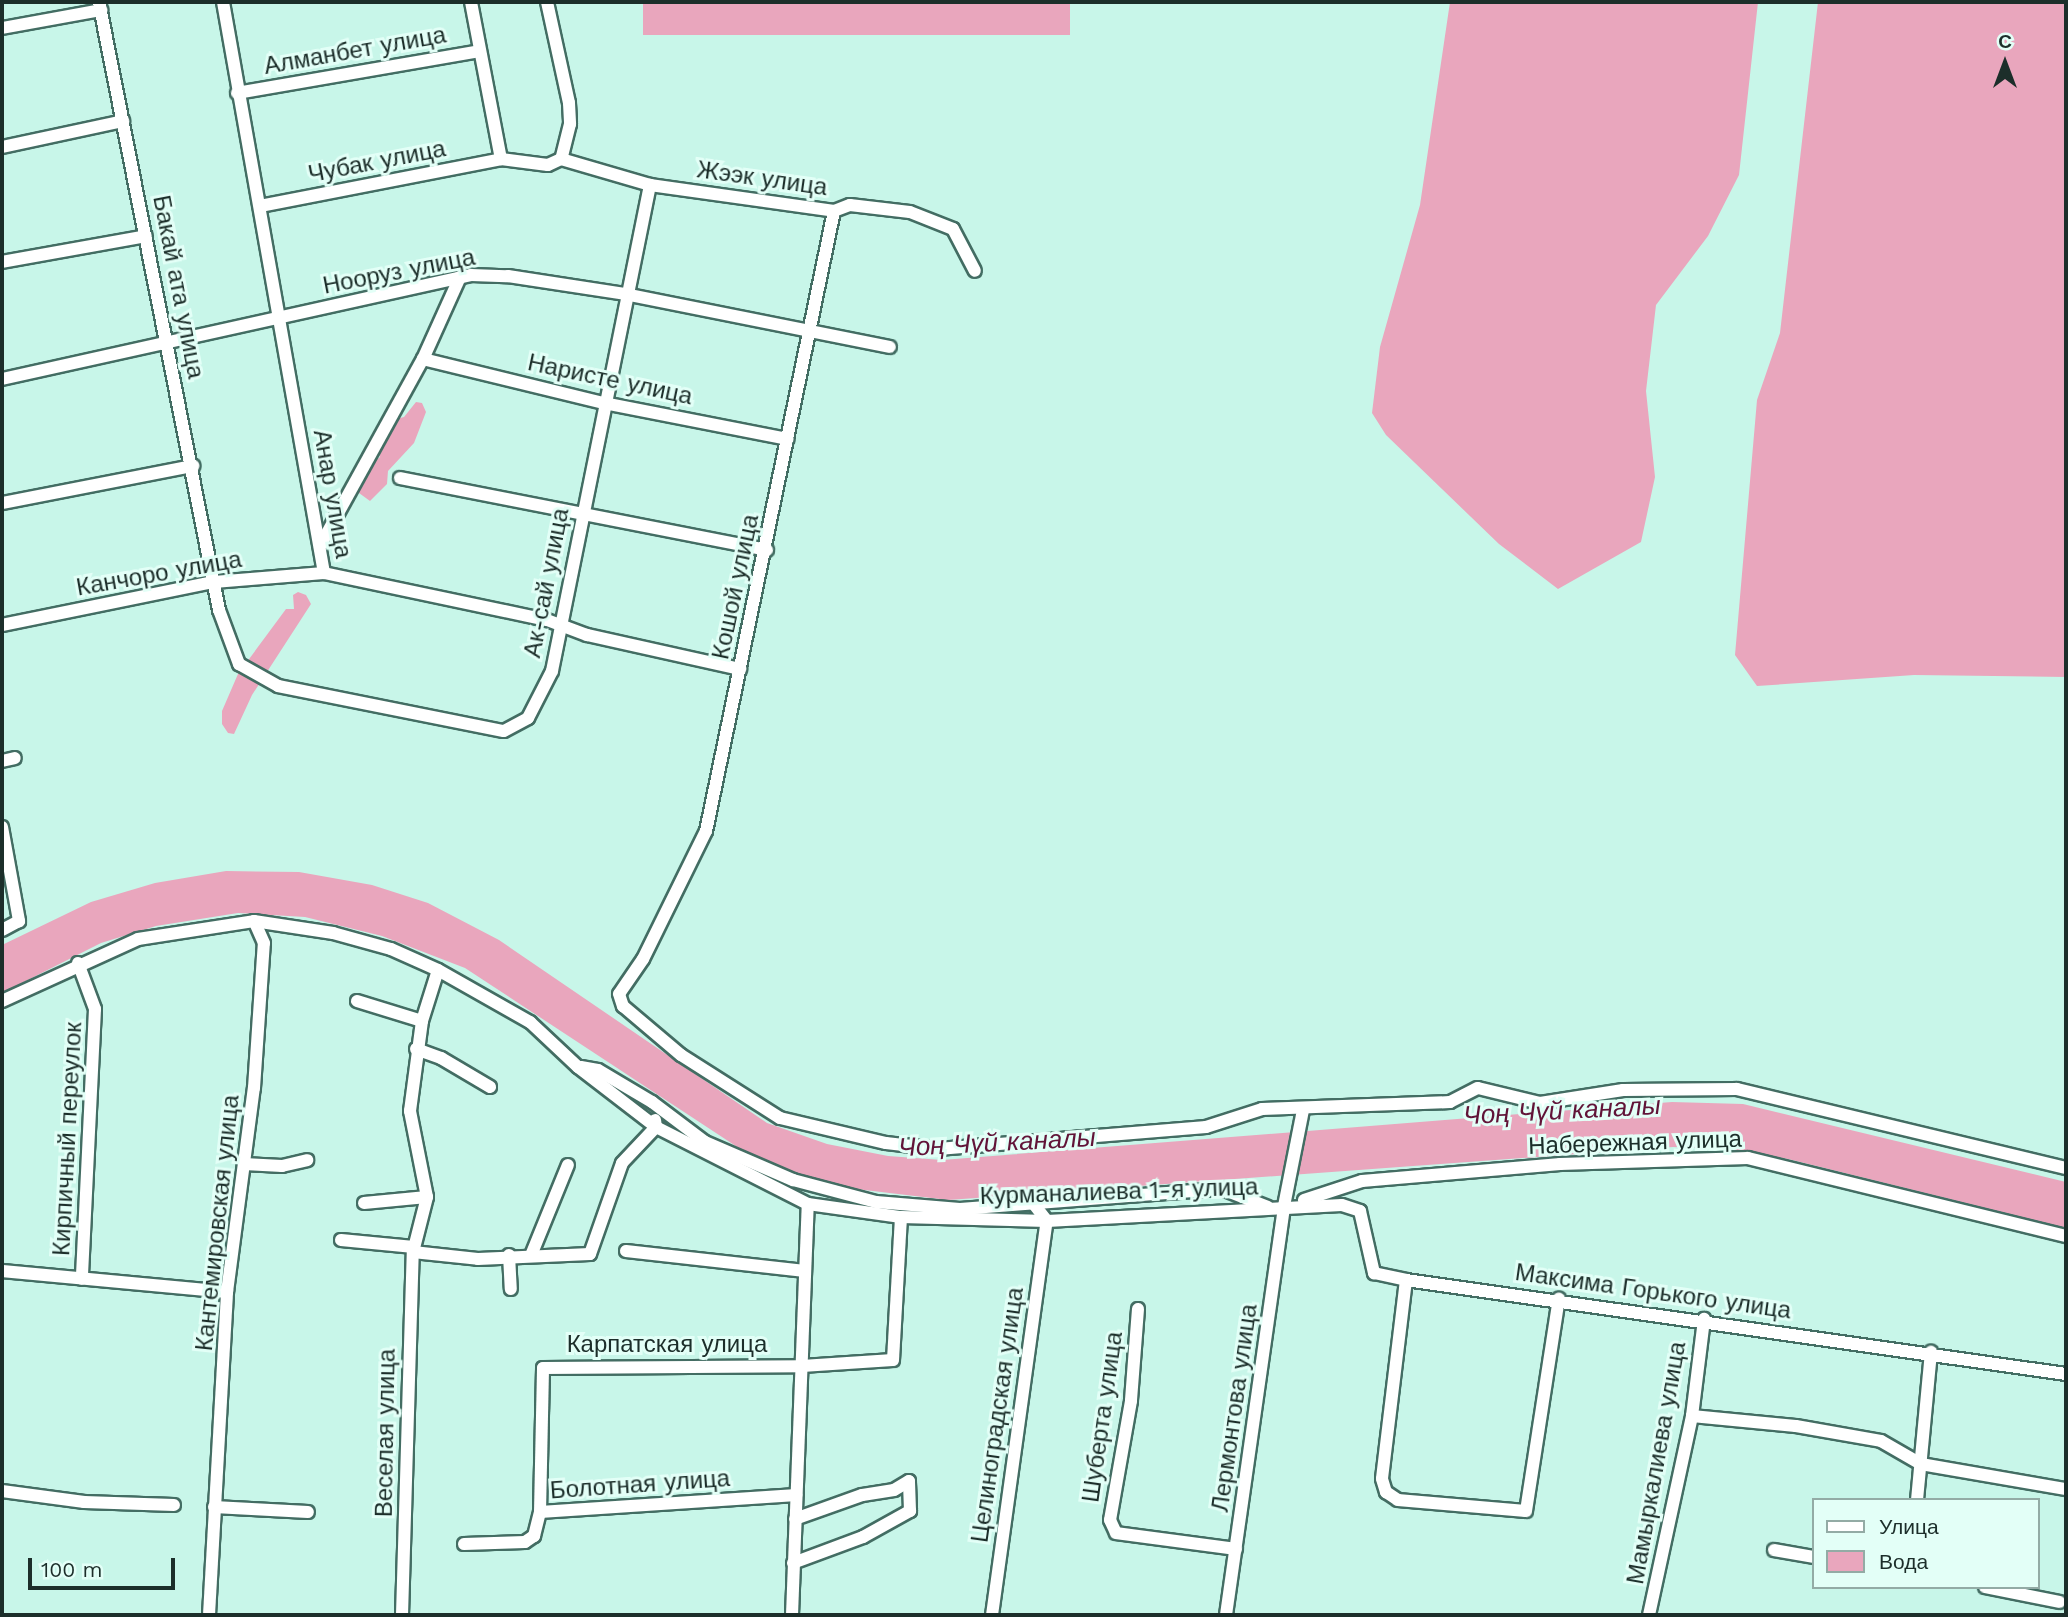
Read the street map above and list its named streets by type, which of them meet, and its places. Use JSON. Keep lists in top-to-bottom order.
{
  "streets": {
    "street": [
      "Алманбет улица",
      "Чубак улица",
      "Жээк улица",
      "Нооруз улица",
      "Бакай ата улица",
      "Наристе улица",
      "Анар улица",
      "Канчоро улица",
      "Ак-сай улица",
      "Кошой улица",
      "Кирпичный переулок",
      "Набережная улица",
      "Курманалиева 1-я улица",
      "Кантемировская улица",
      "Максима Горького улица",
      "Карпатская улица",
      "Лермонтова улица",
      "Целиноградская улица",
      "Шуберта улица",
      "Веселая улица",
      "Мамыркалиева улица",
      "Болотная улица"
    ]
  },
  "crossings": [
    ["Алманбет улица", "Анар улица"],
    ["Чубак улица", "Жээк улица"],
    ["Чубак улица", "Анар улица"],
    ["Жээк улица", "Ак-сай улица"],
    ["Жээк улица", "Кошой улица"],
    ["Нооруз улица", "Бакай ата улица"],
    ["Нооруз улица", "Анар улица"],
    ["Нооруз улица", "Ак-сай улица"],
    ["Нооруз улица", "Кошой улица"],
    ["Бакай ата улица", "Канчоро улица"],
    ["Бакай ата улица", "Ак-сай улица"],
    ["Наристе улица", "Ак-сай улица"],
    ["Наристе улица", "Кошой улица"],
    ["Анар улица", "Канчоро улица"],
    ["Анар улица", "Ак-сай улица"],
    ["Анар улица", "Кошой улица"],
    ["Канчоро улица", "Ак-сай улица"],
    ["Кошой улица", "Лермонтова улица"],
    ["Кирпичный переулок", "Курманалиева 1-я улица"],
    ["Набережная улица", "Курманалиева 1-я улица"],
    ["Набережная улица", "Максима Горького улица"],
    ["Набережная улица", "Лермонтова улица"],
    ["Курманалиева 1-я улица", "Кантемировская улица"],
    ["Курманалиева 1-я улица", "Максима Горького улица"],
    ["Курманалиева 1-я улица", "Карпатская улица"],
    ["Курманалиева 1-я улица", "Лермонтова улица"],
    ["Курманалиева 1-я улица", "Целиноградская улица"],
    ["Курманалиева 1-я улица", "Веселая улица"],
    ["Максима Горького улица", "Лермонтова улица"],
    ["Максима Горького улица", "Мамыркалиева улица"],
    ["Карпатская улица", "Болотная улица"],
    ["Лермонтова улица", "Шуберта улица"]
  ],
  "water": ["Чоң Чүй каналы"],
  "legend": ["Улица", "Вода"],
  "scale_bar": "100 m",
  "north": "top"
}
